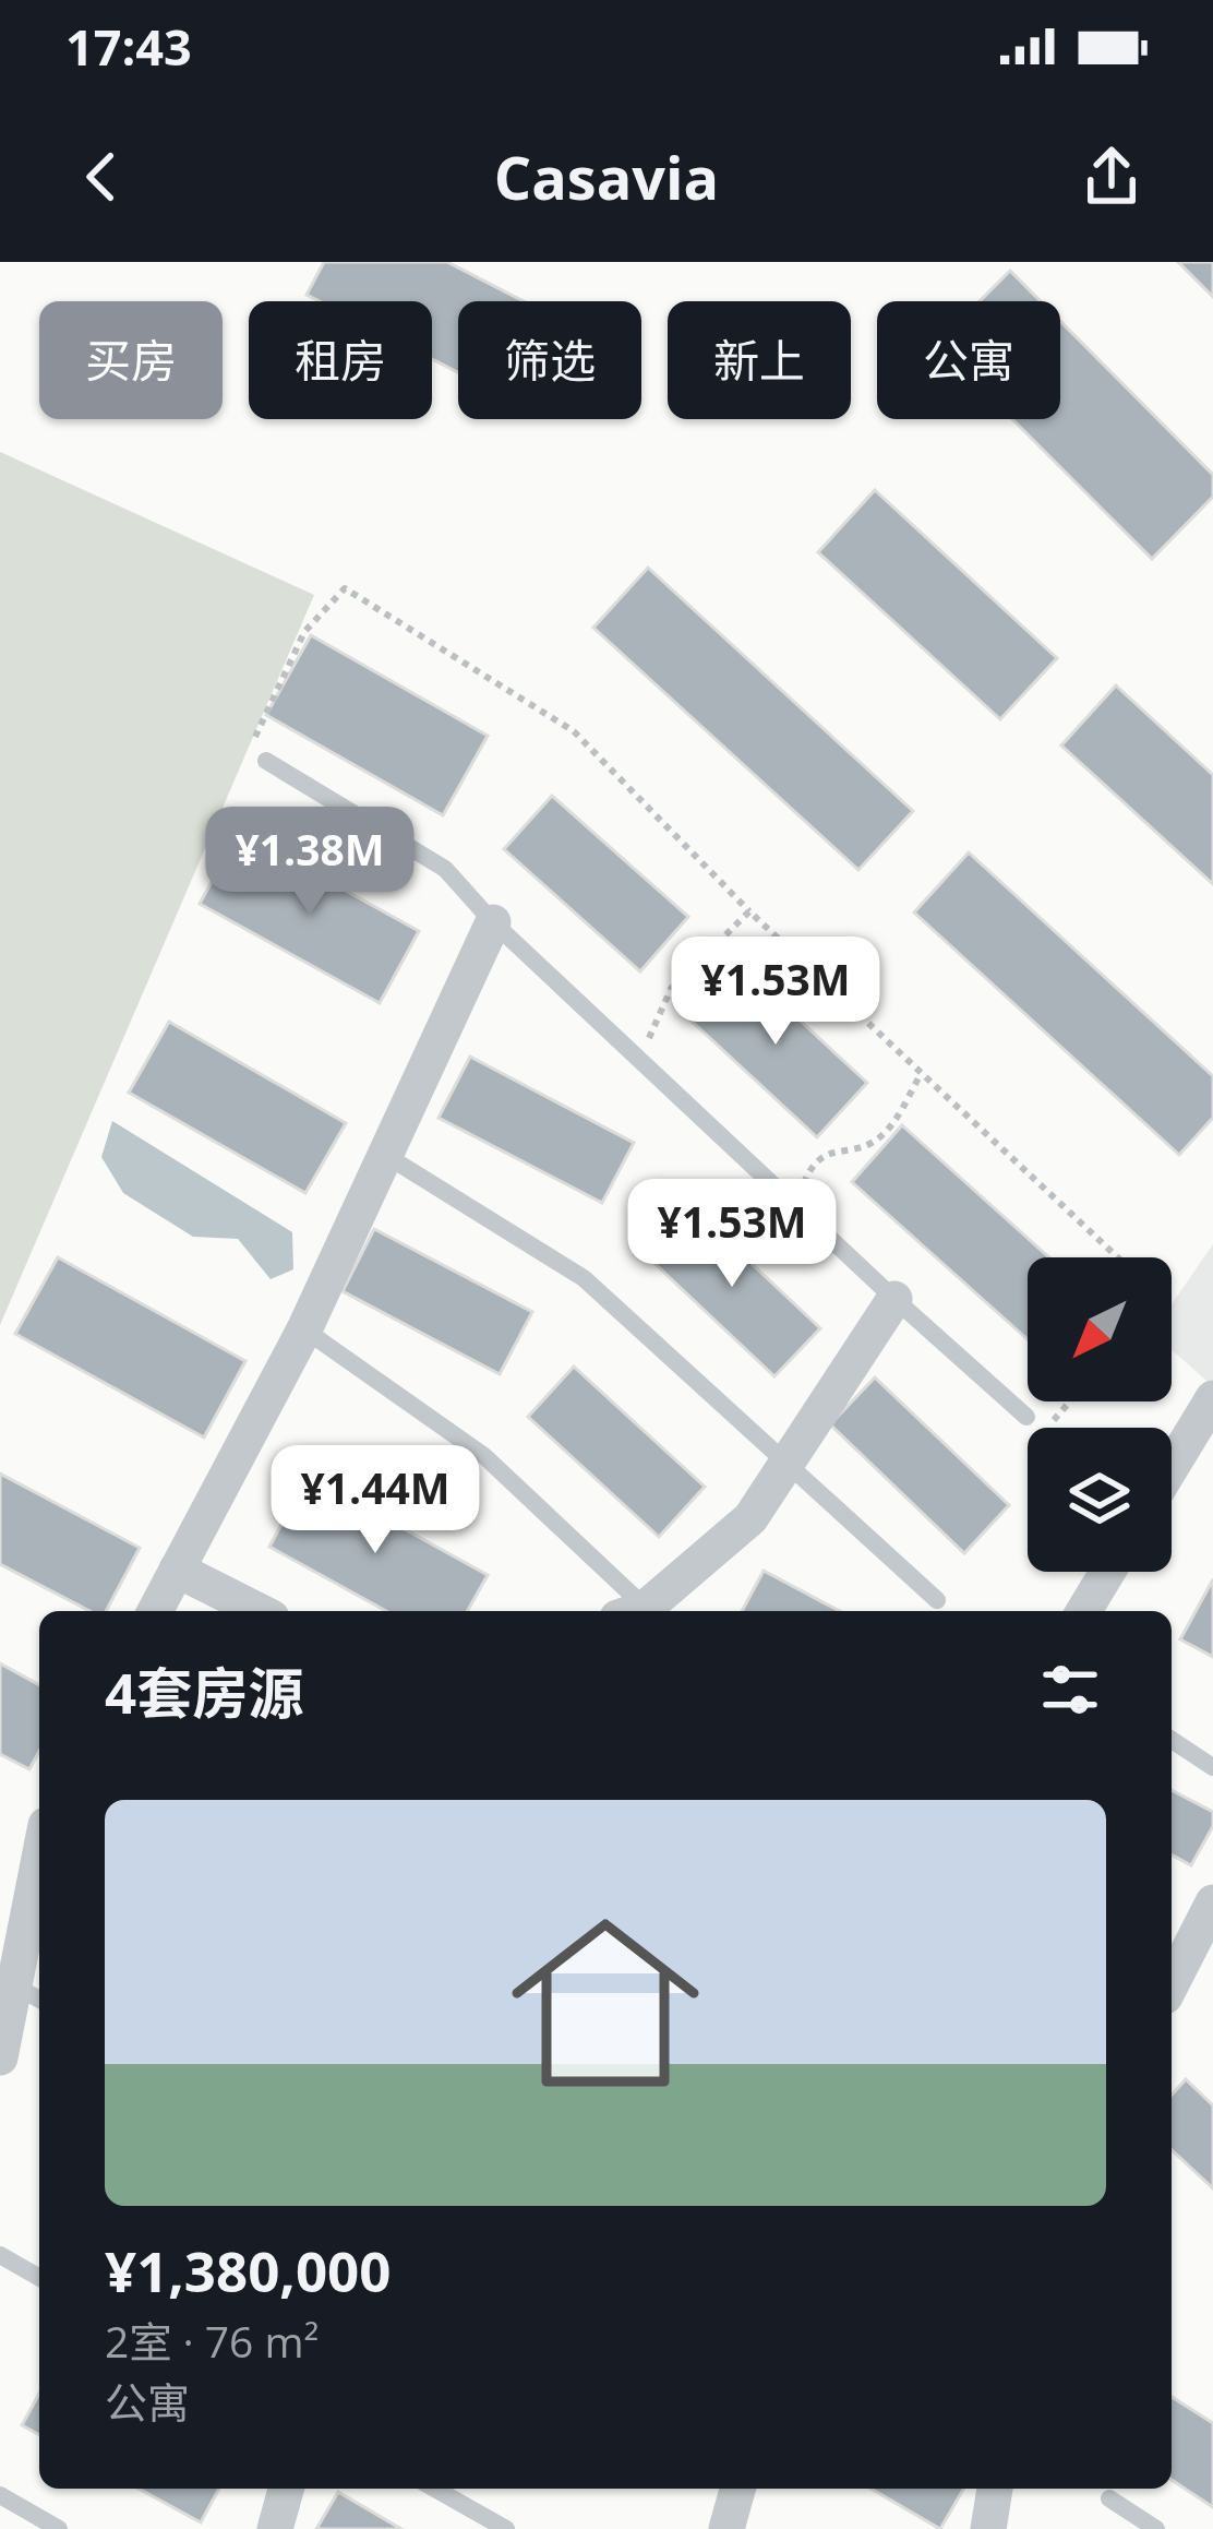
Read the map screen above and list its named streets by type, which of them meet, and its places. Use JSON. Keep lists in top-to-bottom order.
{
  "north": "bottom left",
  "page": {
    "status": "17:43",
    "header": "Casavia",
    "chip": [
      "买房",
      "租房",
      "筛选",
      "新上",
      "公寓"
    ],
    "price": [
      "¥1.38M",
      "¥1.53M",
      "¥1.53M",
      "¥1.44M"
    ],
    "heading": "4套房源",
    "list": [
      {
        "name": "¥1,380,000",
        "note": "2室 · 76 m² · 公寓"
      }
    ]
  }
}
